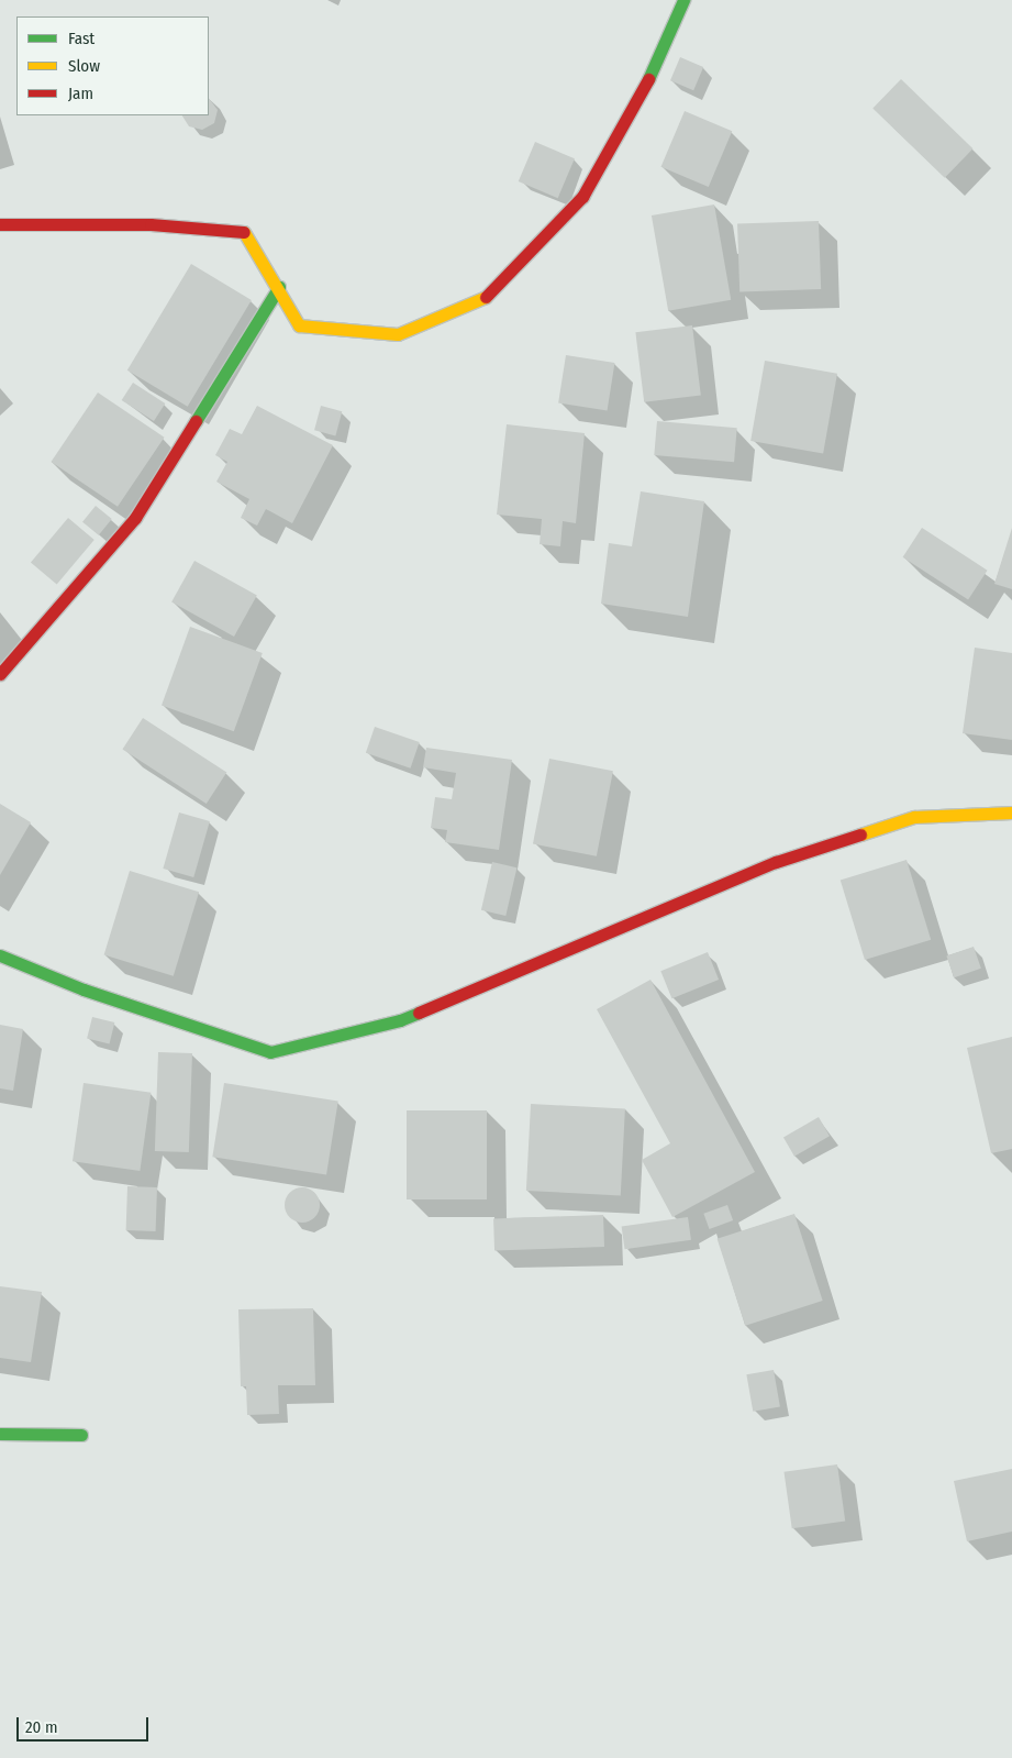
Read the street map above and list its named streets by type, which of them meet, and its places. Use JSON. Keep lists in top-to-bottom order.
{
  "legend": ["Fast", "Slow", "Jam"],
  "scale_bar": "20 m"
}
